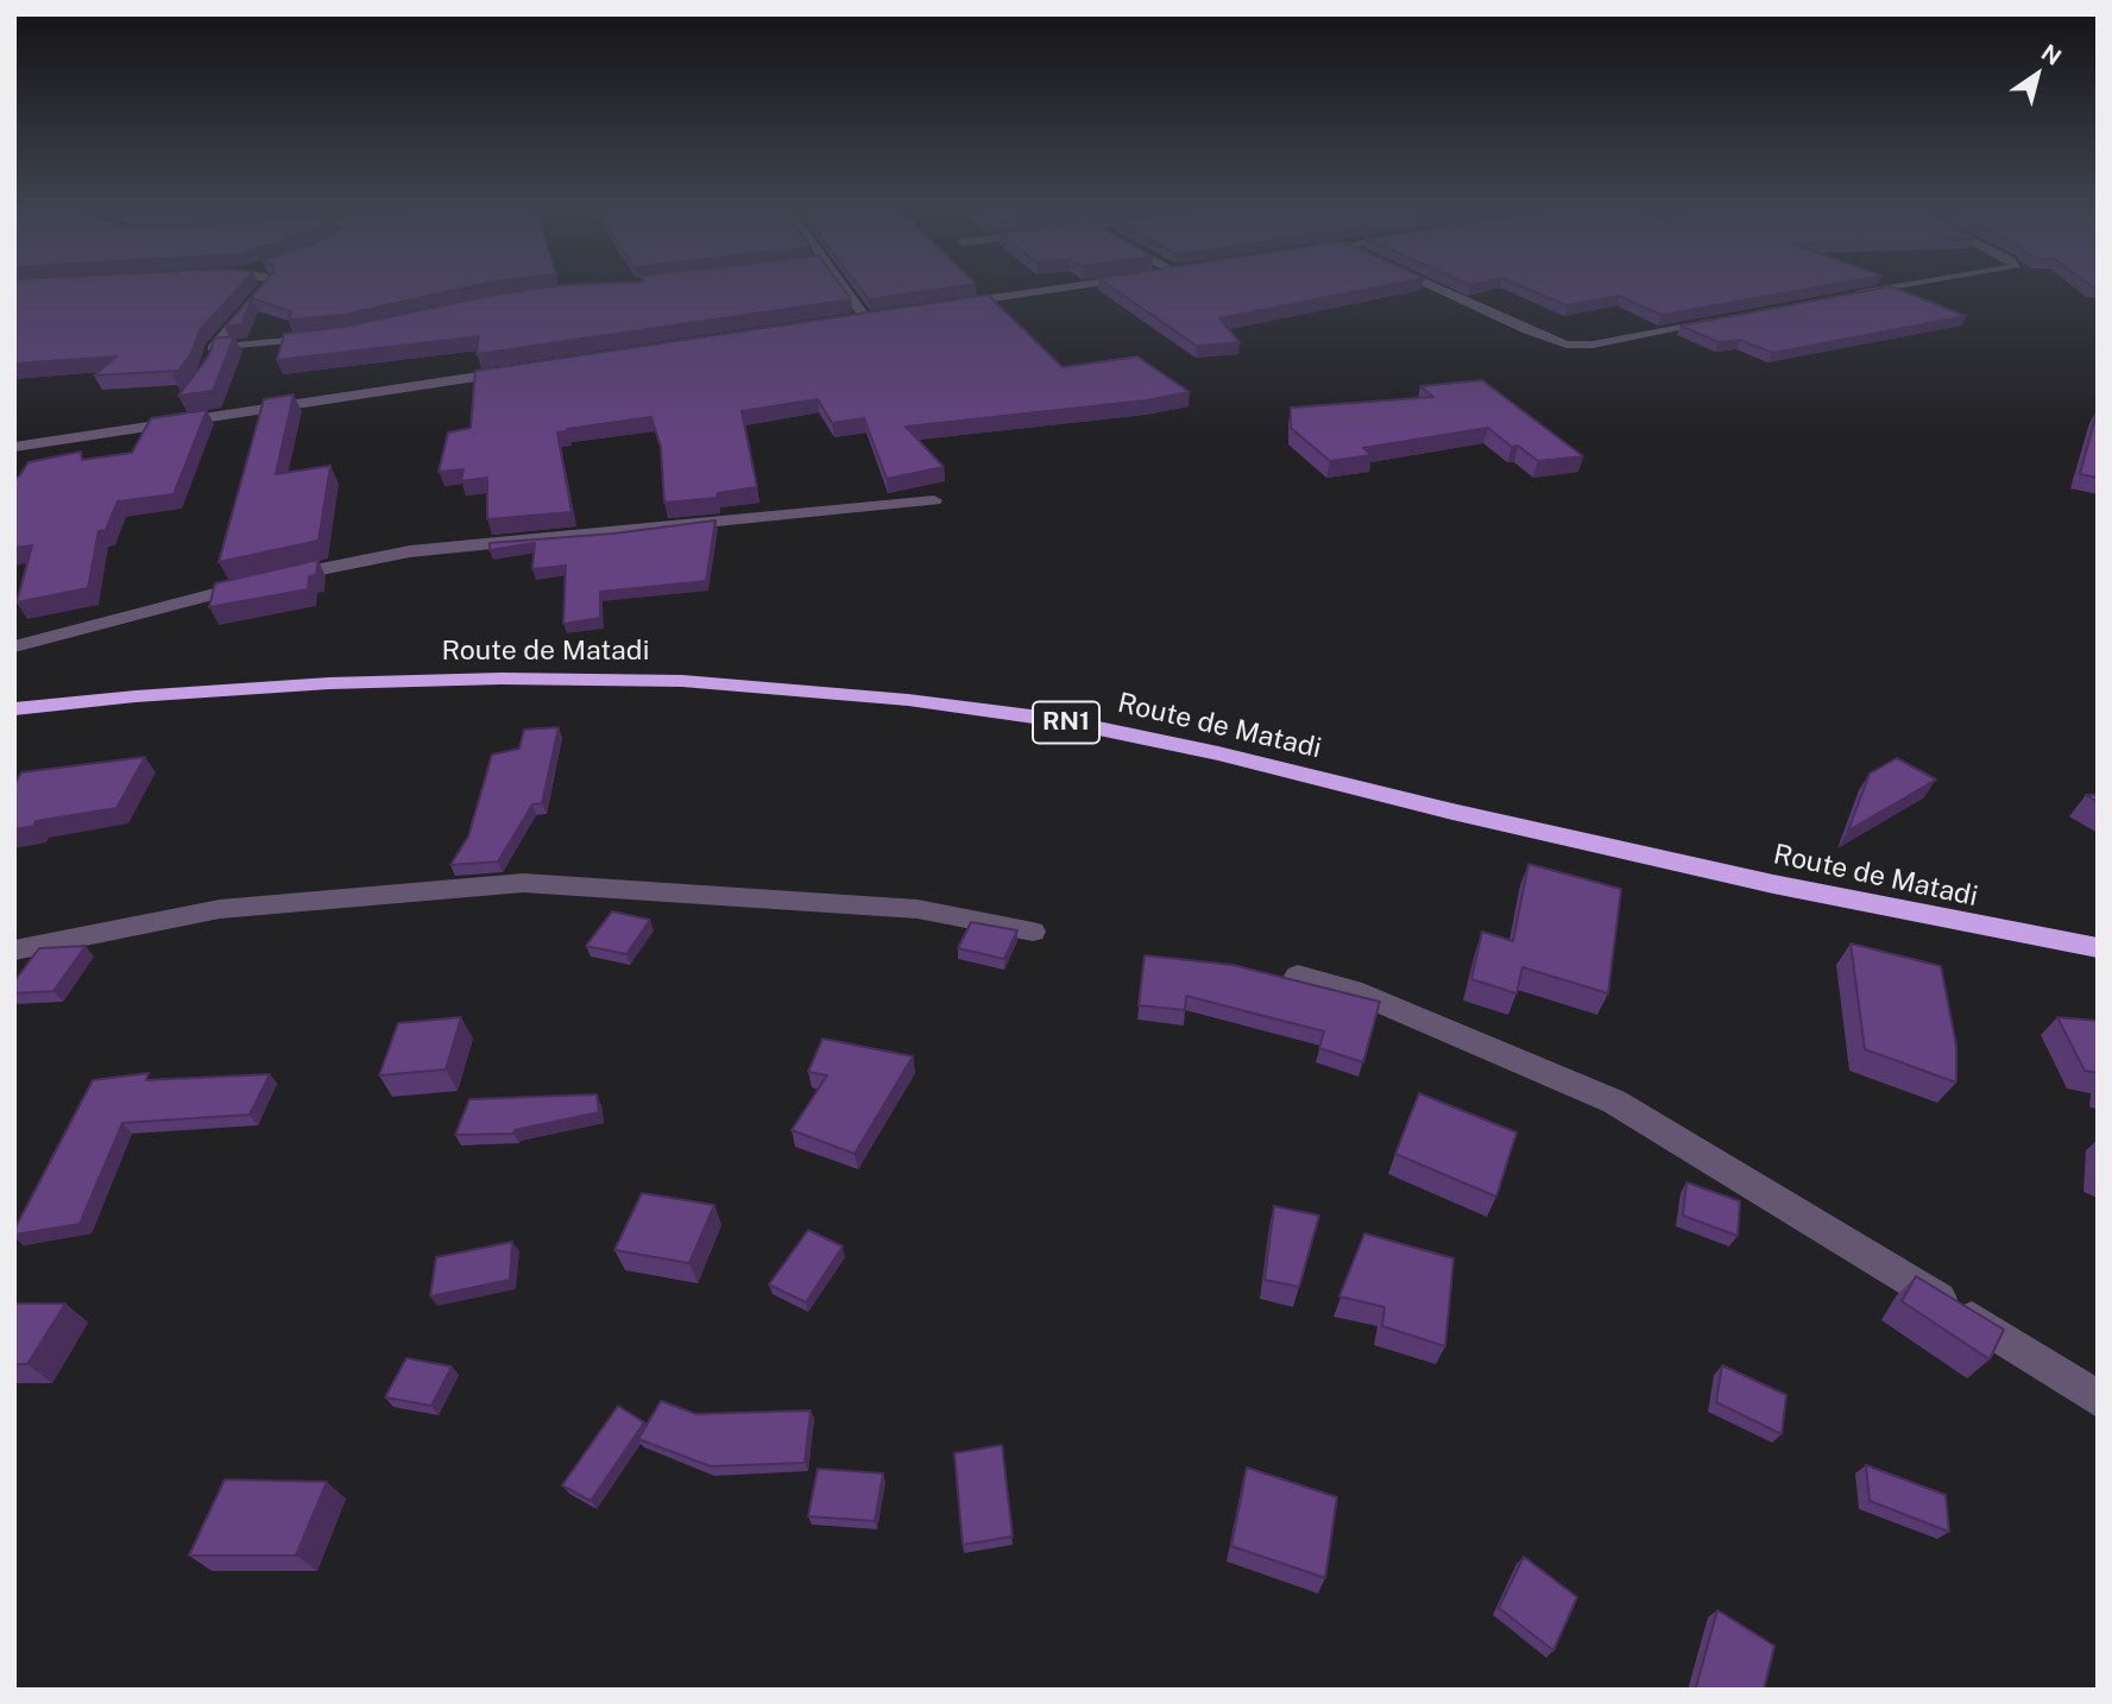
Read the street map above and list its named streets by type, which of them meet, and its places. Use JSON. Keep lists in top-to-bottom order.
{
  "streets": {
    "highway": ["Route de Matadi", "RN1"]
  },
  "north": "top right"
}
